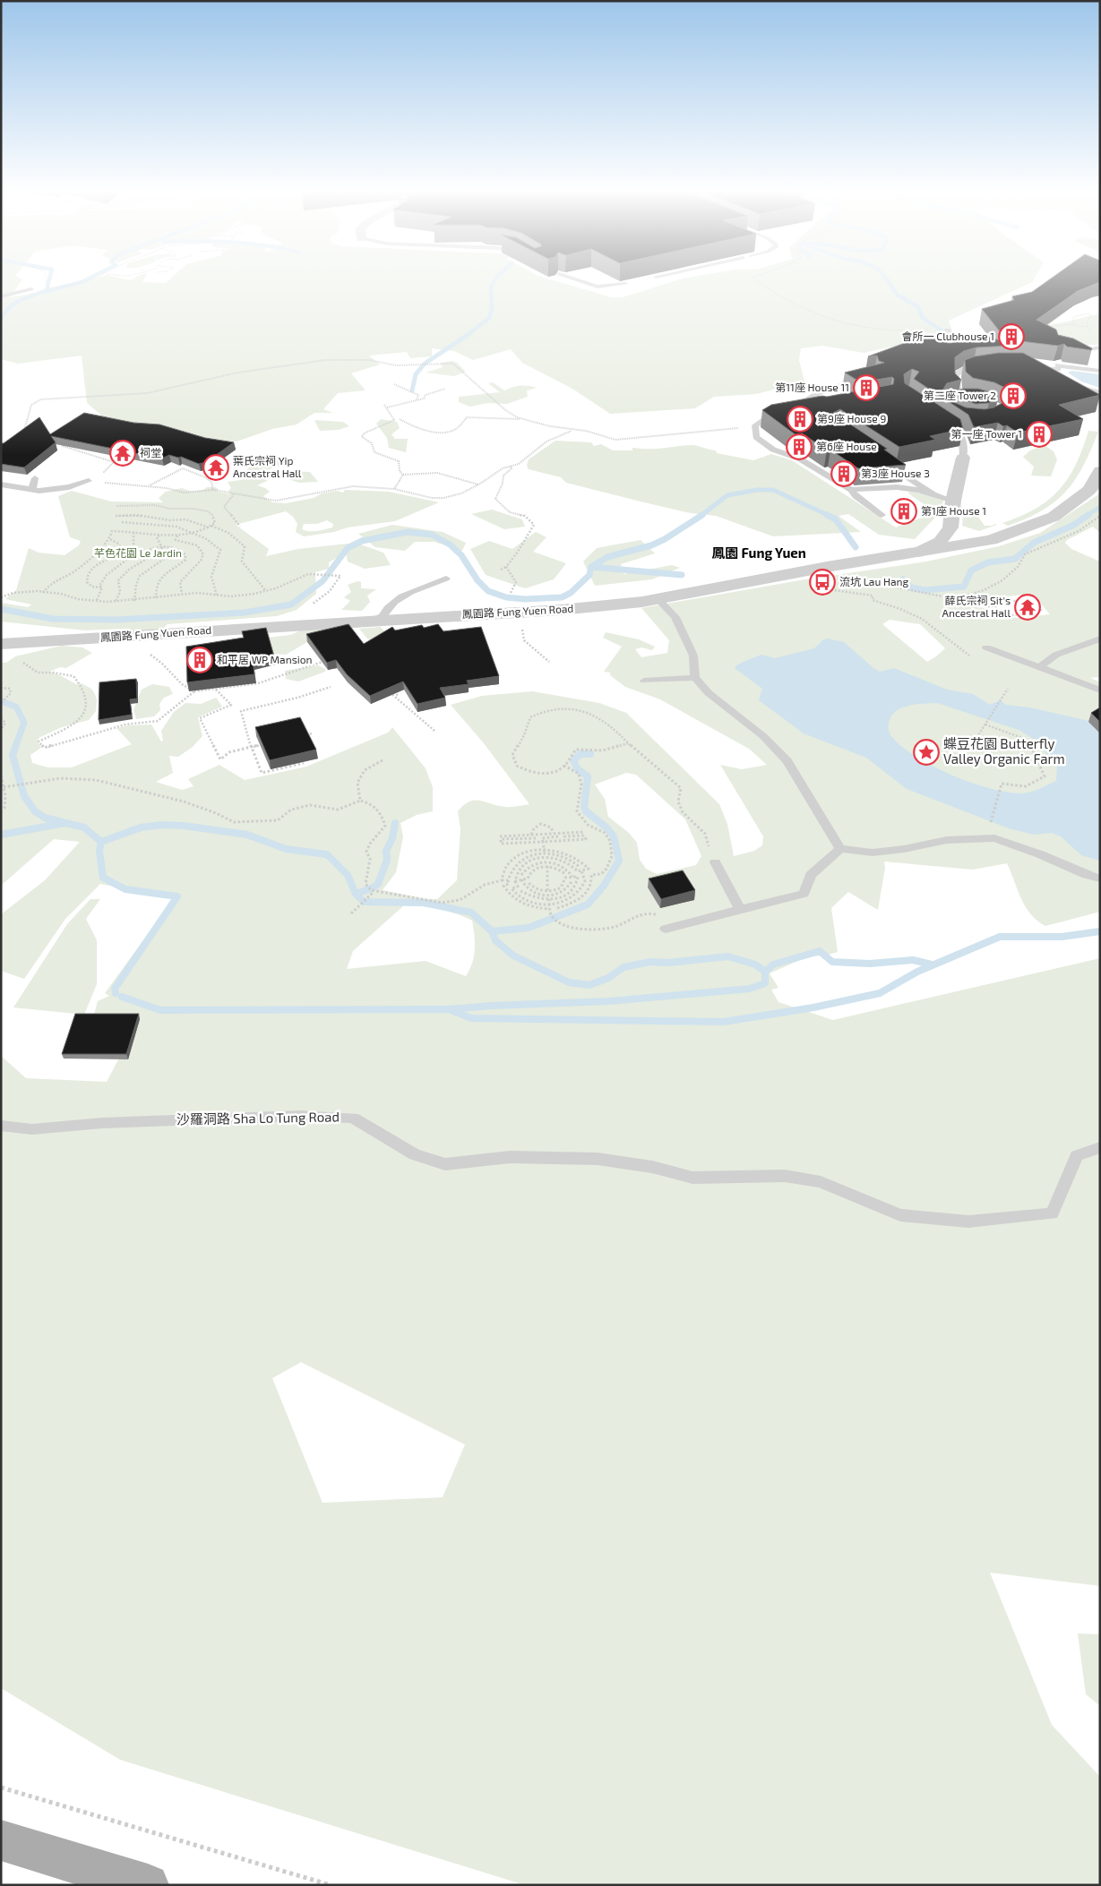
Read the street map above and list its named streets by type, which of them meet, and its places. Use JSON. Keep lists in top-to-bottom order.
{
  "streets": {
    "street": ["鳳園路 Fung Yuen Road"],
    "lane": ["沙羅洞路 Sha Lo Tung Road"]
  },
  "districts": ["鳳園 Fung Yuen"],
  "parks": ["芊色花園 Le Jardin"],
  "places": {
    "building": [
      "會所一 Clubhouse 1",
      "第11座 House 11",
      "第二座 Tower 2",
      "第9座 House 9",
      "第一座 Tower 1",
      "第6座 House",
      "第3座 House 3",
      "第1座 House 1",
      "和平居 WP Mansion"
    ],
    "temple": ["祠堂", "葉氏宗祠 Yip Ancestral Hall", "薛氏宗祠 Sit's Ancestral Hall"],
    "bus stop": ["流坑 Lau Hang"],
    "place": ["蝶豆花園 Butterfly Valley Organic Farm"]
  }
}
